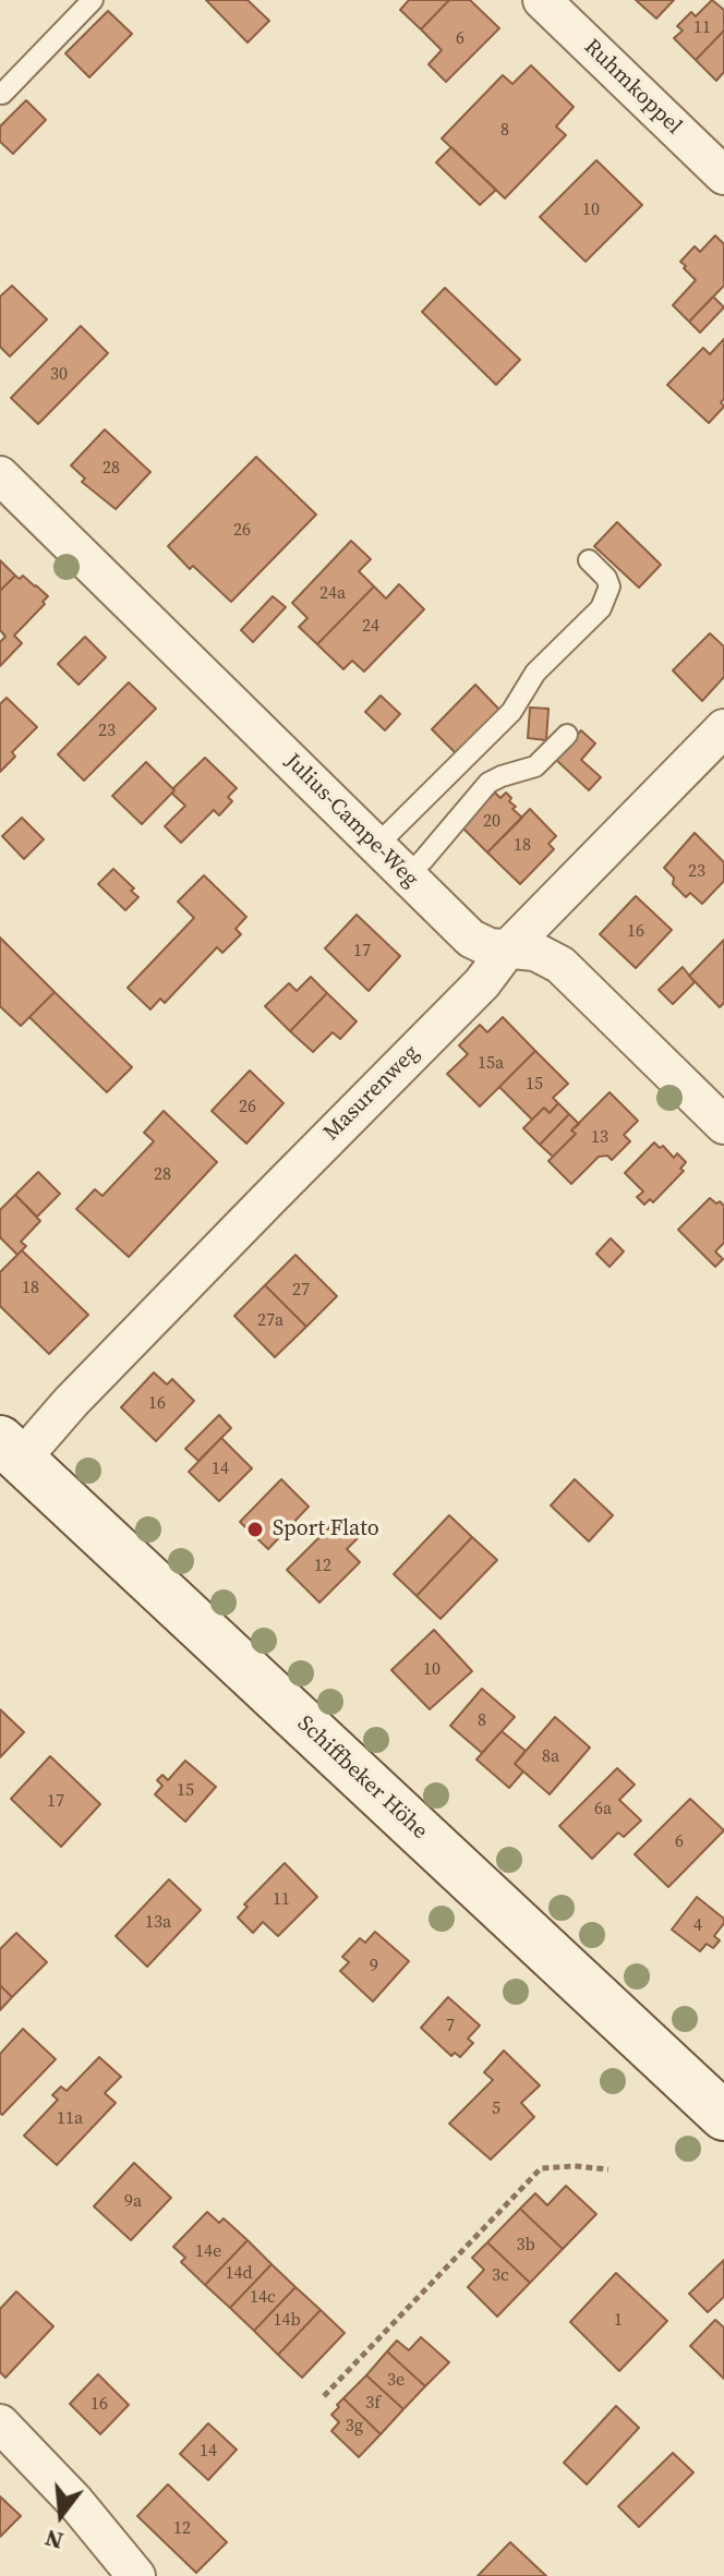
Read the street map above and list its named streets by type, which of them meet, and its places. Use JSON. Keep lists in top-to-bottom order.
{
  "streets": {
    "main road": ["Schiffbeker Höhe"],
    "street": ["Ruhmkoppel", "Julius-Campe-Weg", "Masurenweg"]
  },
  "crossings": [
    ["Julius-Campe-Weg", "Masurenweg"],
    ["Masurenweg", "Schiffbeker Höhe"]
  ],
  "places": ["Sport Flato"],
  "house_numbers": [
    "11",
    "6",
    "8",
    "10",
    "30",
    "28",
    "26",
    "24a",
    "24",
    "23",
    "20",
    "18",
    "23",
    "16",
    "17",
    "15a",
    "15",
    "26",
    "13",
    "28",
    "18",
    "27",
    "27a",
    "16",
    "14",
    "12",
    "10",
    "8",
    "8a",
    "15",
    "17",
    "6a",
    "6",
    "11",
    "13a",
    "4",
    "9",
    "7",
    "5",
    "11a",
    "9a",
    "3b",
    "14e",
    "14d",
    "3c",
    "14c",
    "14b",
    "1",
    "3e",
    "3f",
    "16",
    "3g",
    "14",
    "12"
  ],
  "north": "bottom"
}
